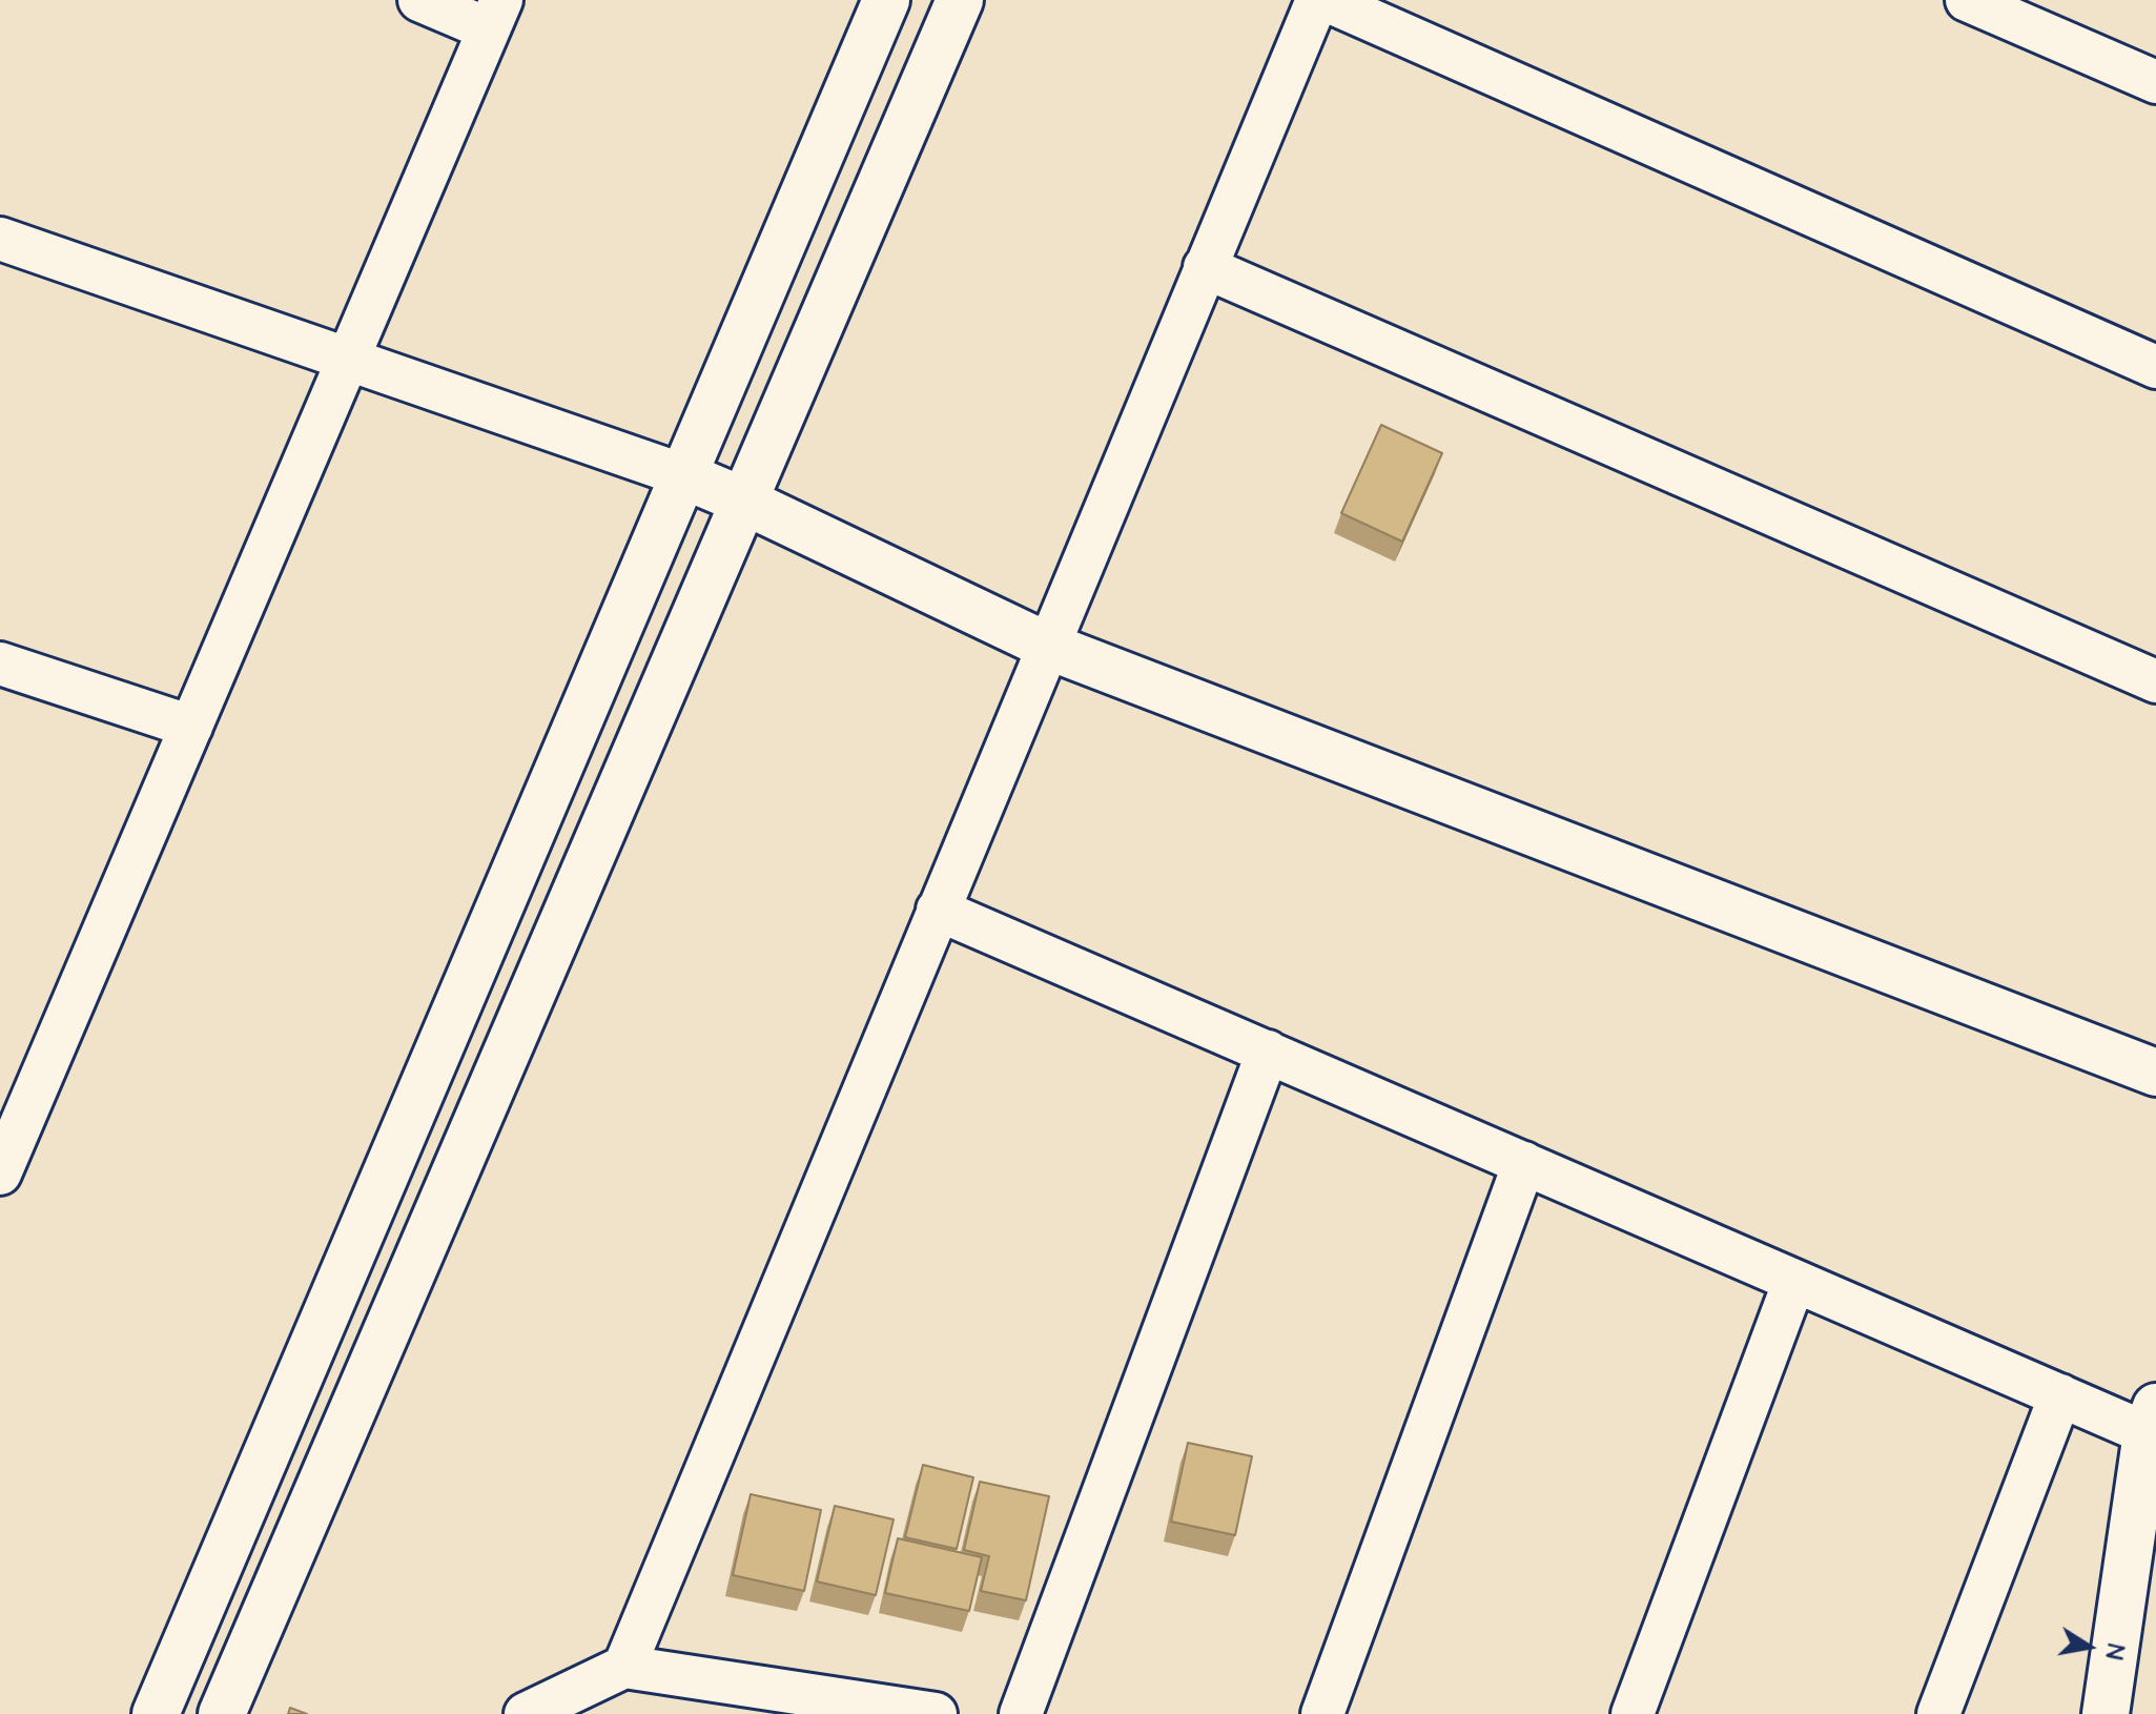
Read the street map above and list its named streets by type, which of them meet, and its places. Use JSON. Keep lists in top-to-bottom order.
{
  "north": "right"
}
